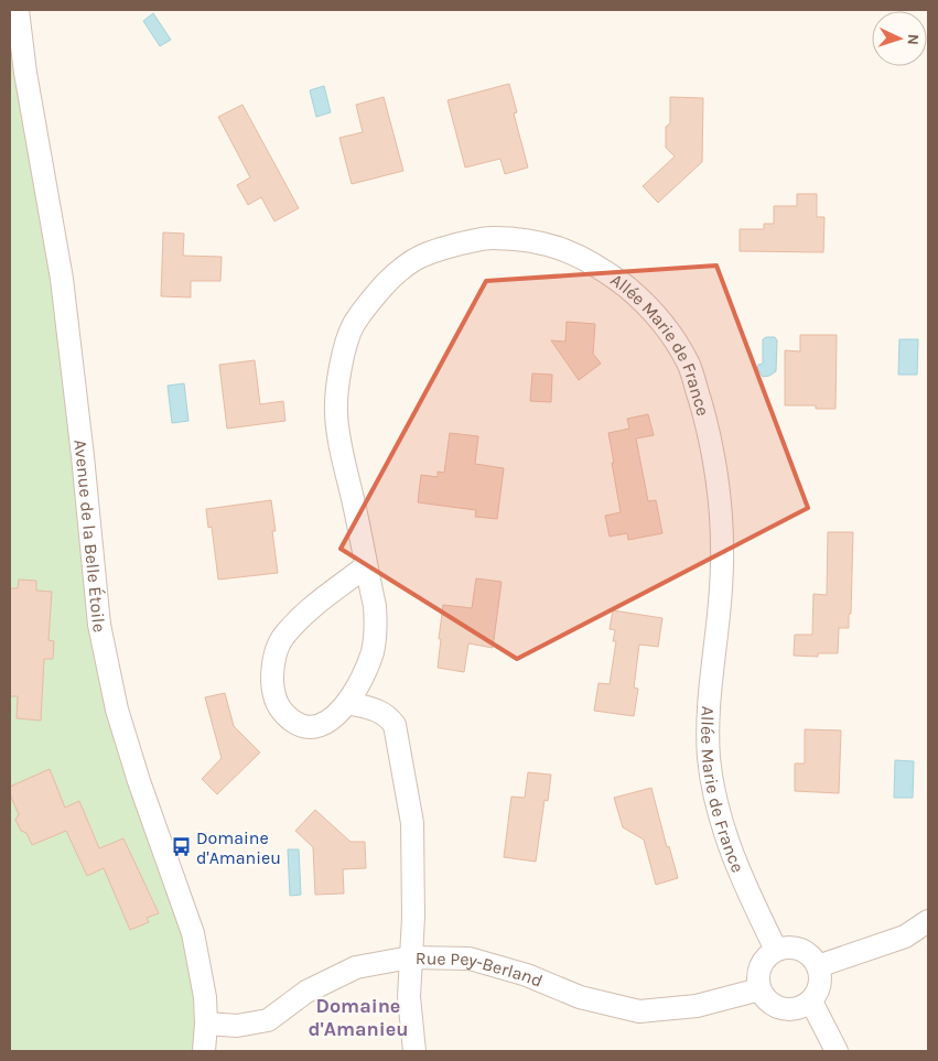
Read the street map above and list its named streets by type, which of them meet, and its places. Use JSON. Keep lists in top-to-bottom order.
{
  "streets": {
    "street": ["Allée Marie de France", "Avenue de la Belle Étoile", "Rue Pey-Berland"]
  },
  "crossings": [
    ["Allée Marie de France", "Rue Pey-Berland"],
    ["Avenue de la Belle Étoile", "Rue Pey-Berland"]
  ],
  "districts": ["Domaine d'Amanieu"],
  "places": {
    "bus stop": ["Domaine d'Amanieu"]
  },
  "north": "right"
}
